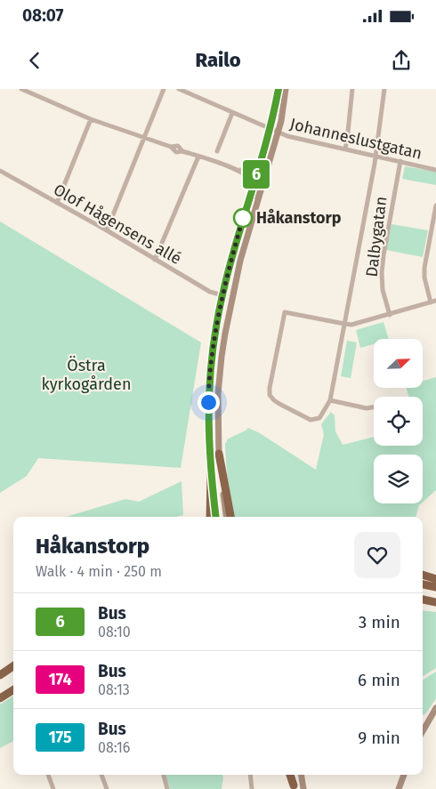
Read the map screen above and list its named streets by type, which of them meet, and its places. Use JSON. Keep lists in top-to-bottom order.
{
  "streets": {
    "street": ["Johanneslustgatan", "Olof Hågensens allé", "Dalbygatan"]
  },
  "crossings": [
    ["Johanneslustgatan", "Dalbygatan"]
  ],
  "parks": ["Östra kyrkogården"],
  "places": ["Håkanstorp"],
  "lines": ["bus line 6"],
  "north": "top right",
  "page": {
    "status": "08:07",
    "header": "Railo",
    "on_map": "6",
    "heading": ["Håkanstorp", "Walk · 4 min · 250 m"],
    "list": [
      {
        "mark": "6",
        "name": "Bus",
        "note": "08:10",
        "value": "3 min"
      },
      {
        "mark": "174",
        "name": "Bus",
        "note": "08:13",
        "value": "6 min"
      },
      {
        "mark": "175",
        "name": "Bus",
        "note": "08:16",
        "value": "9 min"
      }
    ]
  }
}
